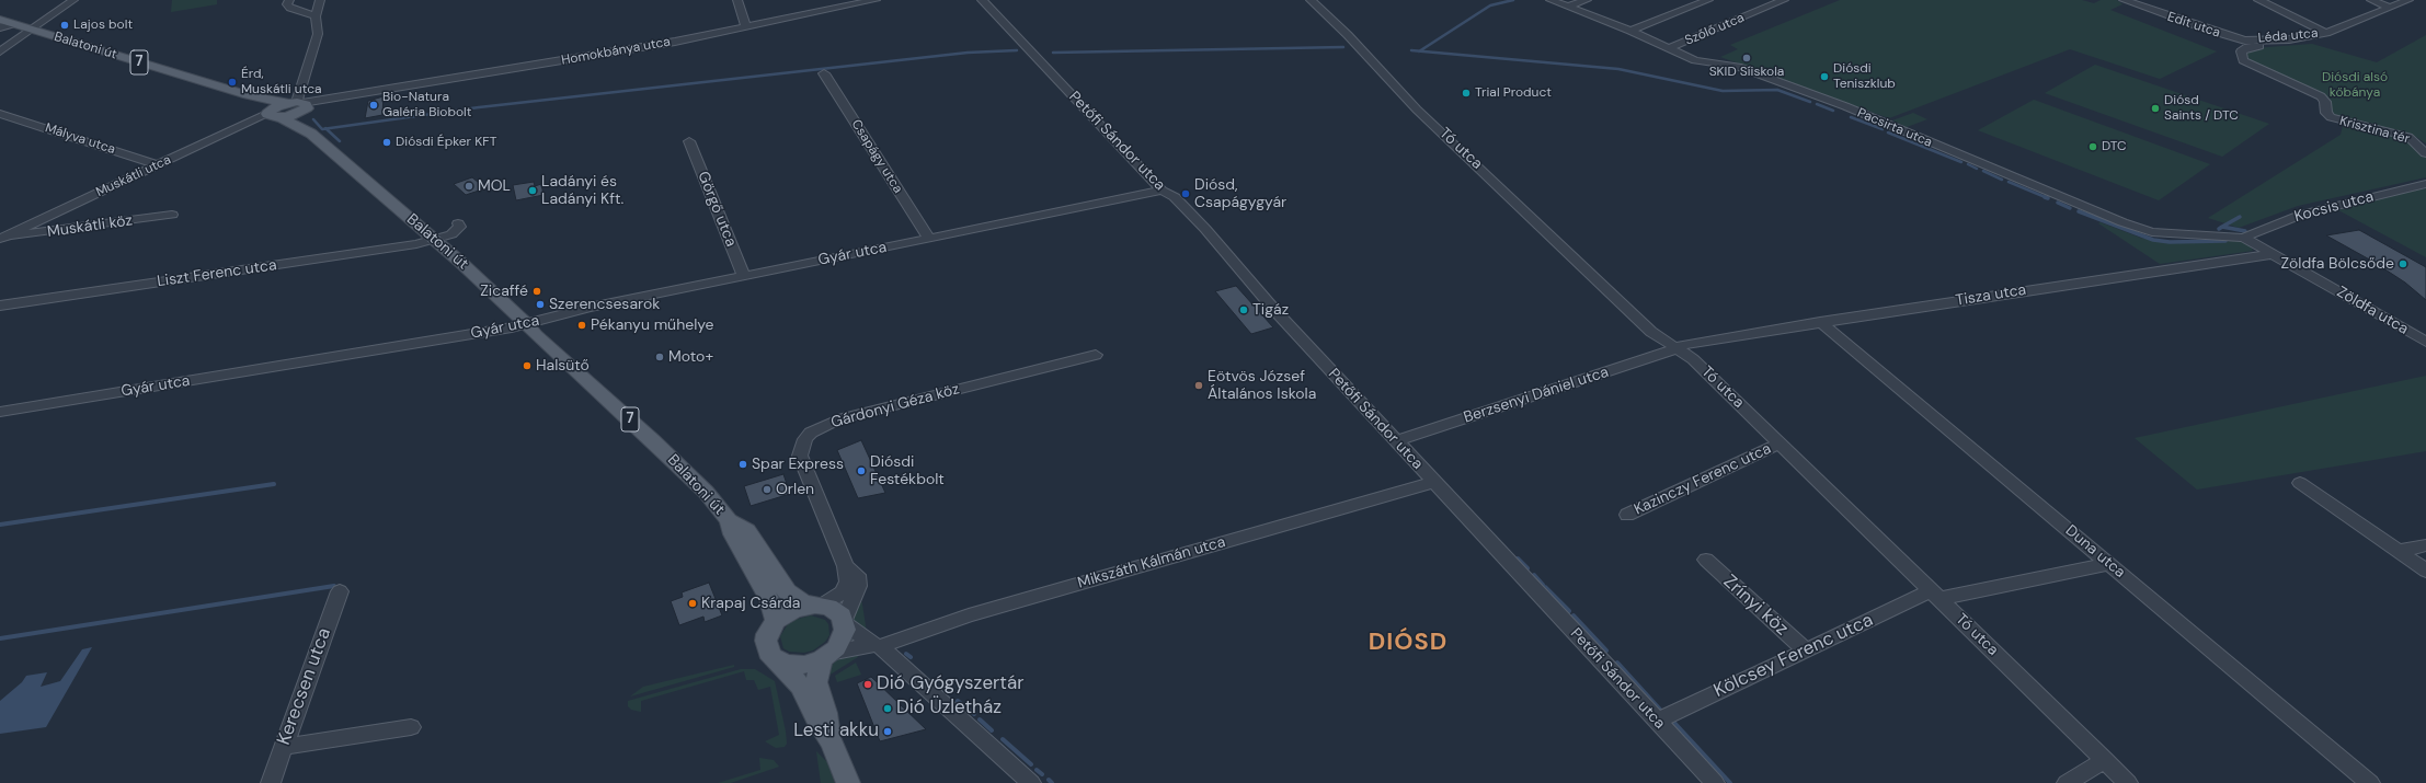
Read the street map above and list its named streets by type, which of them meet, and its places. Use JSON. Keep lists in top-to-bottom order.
{
  "streets": {
    "main road": ["Balatoni út", "7"],
    "street": [
      "Edit utca",
      "Szőlő utca",
      "Léda utca",
      "Homokbánya utca",
      "Pacsirta utca",
      "Krisztina tér",
      "Mályva utca",
      "Petőfi Sándor utca",
      "Tó utca",
      "Csapágy utca",
      "Muskátli utca",
      "Kocsis utca",
      "Görgő utca",
      "Muskátli köz",
      "Gyár utca",
      "Liszt Ferenc utca",
      "Tisza utca",
      "Zöldfa utca",
      "Berzsenyi Dániel utca",
      "Gárdonyi Géza köz",
      "Kazinczy Ferenc utca",
      "Duna utca",
      "Mikszáth Kálmán utca",
      "Zrínyi köz",
      "Kölcsey Ferenc utca",
      "Kerecsen utca"
    ]
  },
  "crossings": [
    ["Edit utca", "Léda utca"],
    ["Szőlő utca", "Pacsirta utca"],
    ["Léda utca", "Krisztina tér"],
    ["Balatoni út", "Homokbánya utca"],
    ["Balatoni út", "7"],
    ["Balatoni út", "Muskátli utca"],
    ["Balatoni út", "Gyár utca"],
    ["Balatoni út", "Liszt Ferenc utca"],
    ["Balatoni út", "Gárdonyi Géza köz"],
    ["Balatoni út", "Mikszáth Kálmán utca"],
    ["7", "Gárdonyi Géza köz"],
    ["7", "Mikszáth Kálmán utca"],
    ["Pacsirta utca", "Kocsis utca"],
    ["Mályva utca", "Muskátli utca"],
    ["Petőfi Sándor utca", "Gyár utca"],
    ["Petőfi Sándor utca", "Berzsenyi Dániel utca"],
    ["Petőfi Sándor utca", "Mikszáth Kálmán utca"],
    ["Petőfi Sándor utca", "Kölcsey Ferenc utca"],
    ["Tó utca", "Tisza utca"],
    ["Tó utca", "Berzsenyi Dániel utca"],
    ["Tó utca", "Kazinczy Ferenc utca"],
    ["Tó utca", "Kölcsey Ferenc utca"],
    ["Csapágy utca", "Gyár utca"],
    ["Muskátli utca", "Muskátli köz"],
    ["Görgő utca", "Gyár utca"],
    ["Tisza utca", "Zöldfa utca"],
    ["Tisza utca", "Berzsenyi Dániel utca"],
    ["Tisza utca", "Duna utca"],
    ["Gárdonyi Géza köz", "Mikszáth Kálmán utca"],
    ["Duna utca", "Kölcsey Ferenc utca"],
    ["Zrínyi köz", "Kölcsey Ferenc utca"]
  ],
  "districts": ["DIÓSD"],
  "parks": ["Diósdi alsó kőbánya"],
  "places": [
    "Lajos bolt",
    "SKID Síiskola",
    "Diósdi Teniszklub",
    "Érd, Muskátli utca",
    "Trial Product",
    "Bio-Natura Galéria Biobolt",
    "Diósd Saints / DTC",
    "Diósdi Épker KFT",
    "DTC",
    "MOL",
    "Ladányi és Ladányi Kft.",
    "Diósd, Csapágygyár",
    "Zöldfa Bölcsőde",
    "Zicaffé",
    "Szerencsesarok",
    "Tigáz",
    "Pékanyu műhelye",
    "Moto+",
    "Halsütő",
    "Eötvös József Általános Iskola",
    "Spar Express",
    "Diósdi Festékbolt",
    "Orlen",
    "Krapaj Csárda",
    "Dió Gyógyszertár",
    "Dió Üzletház",
    "Lesti akku"
  ]
}
